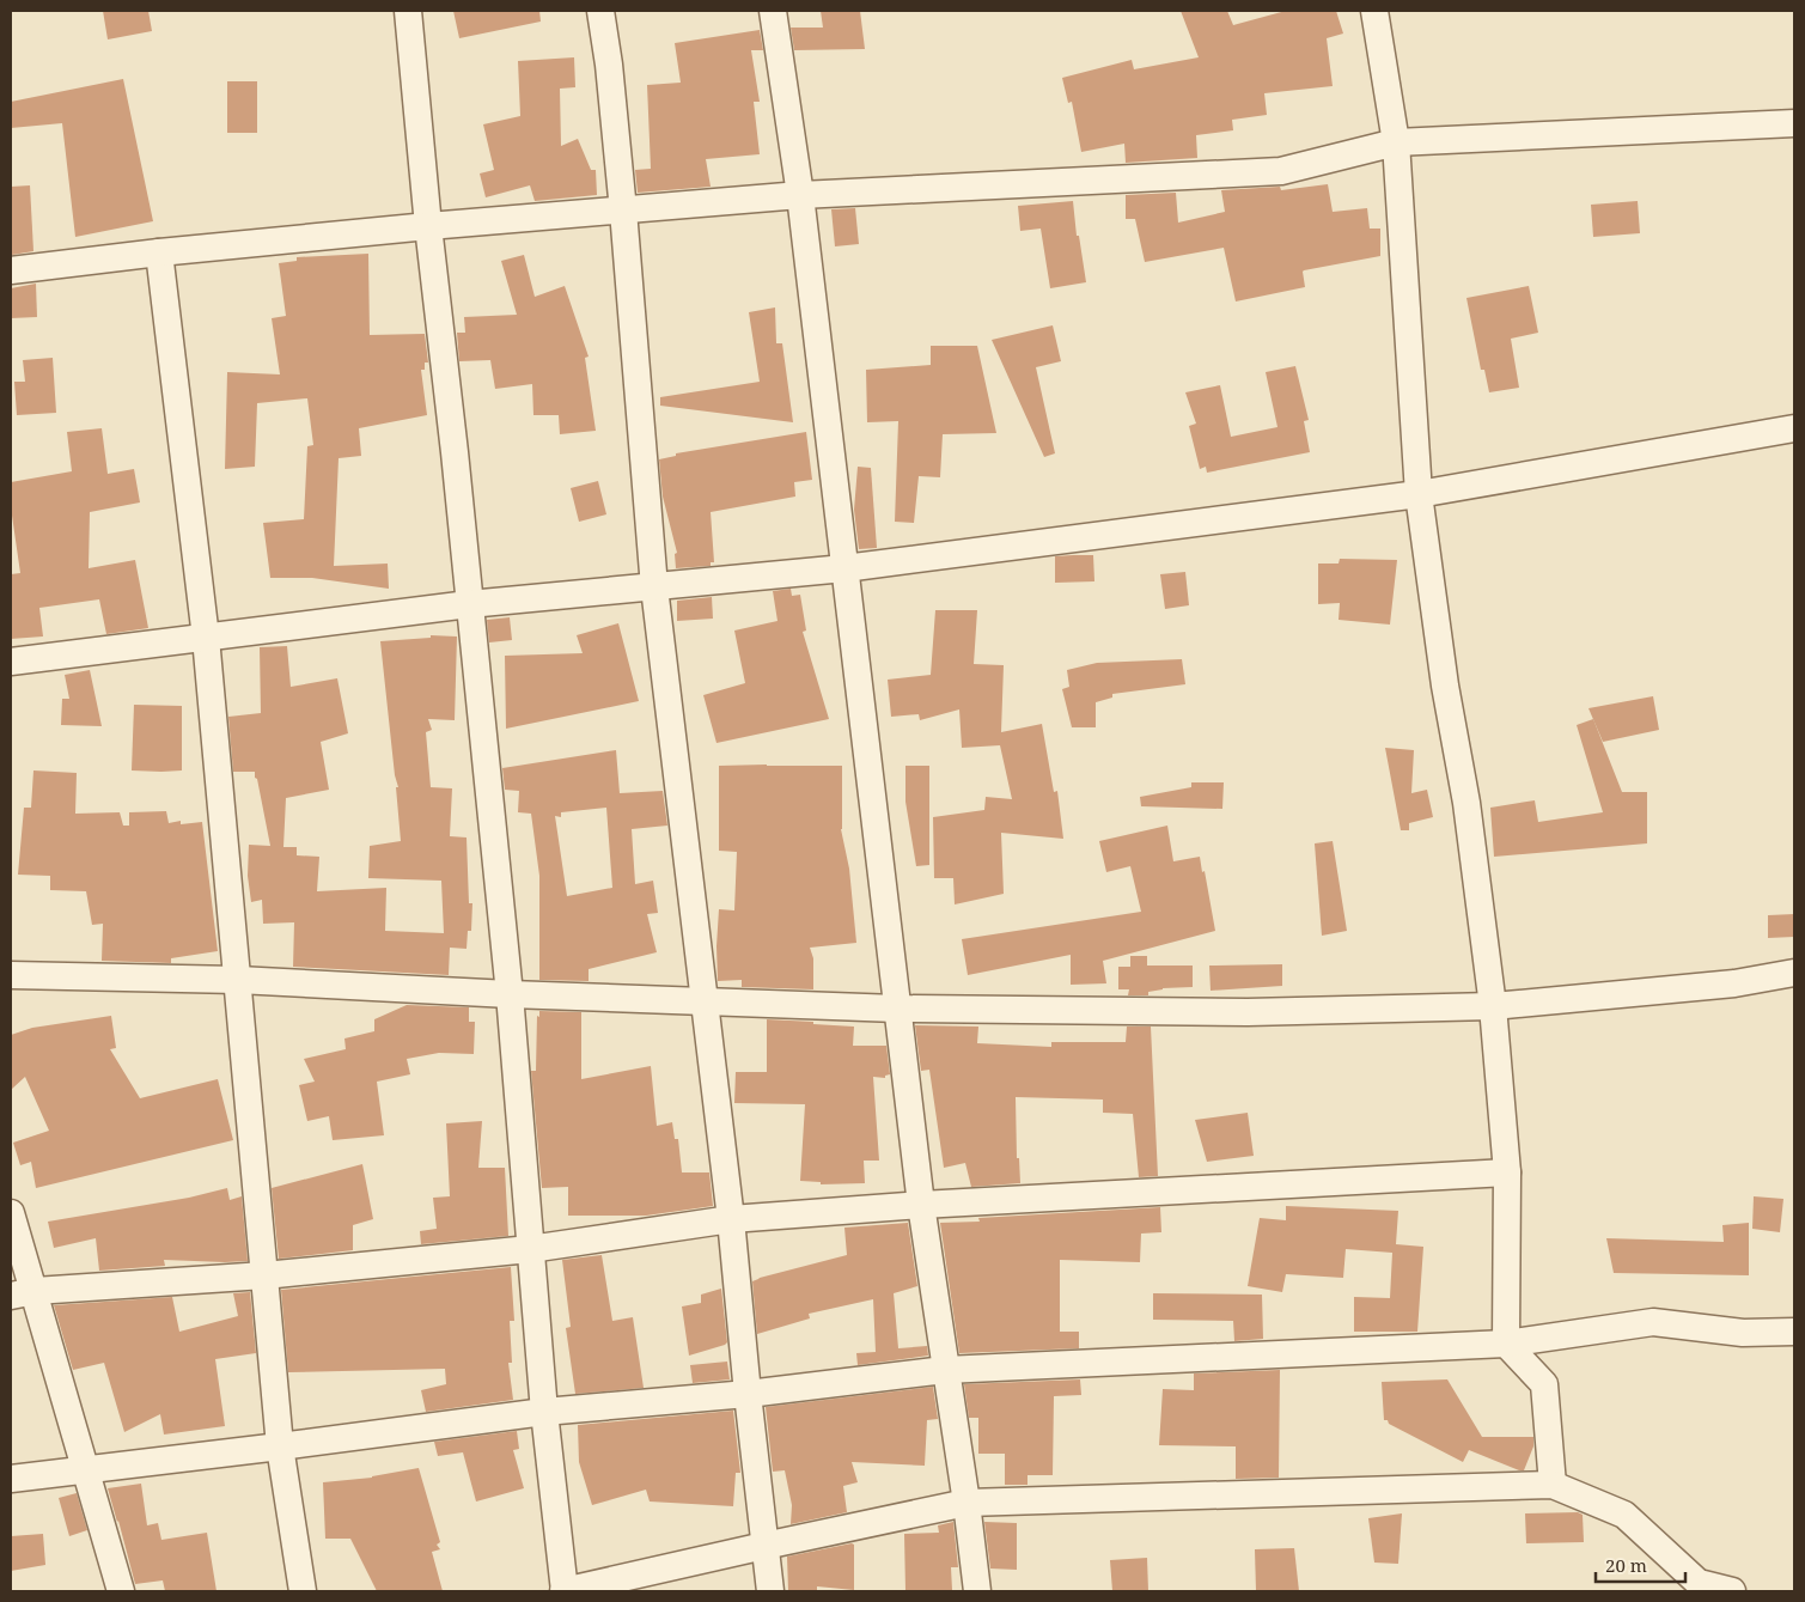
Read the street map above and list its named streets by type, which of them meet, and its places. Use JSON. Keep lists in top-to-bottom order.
{
  "scale_bar": "20 m"
}
